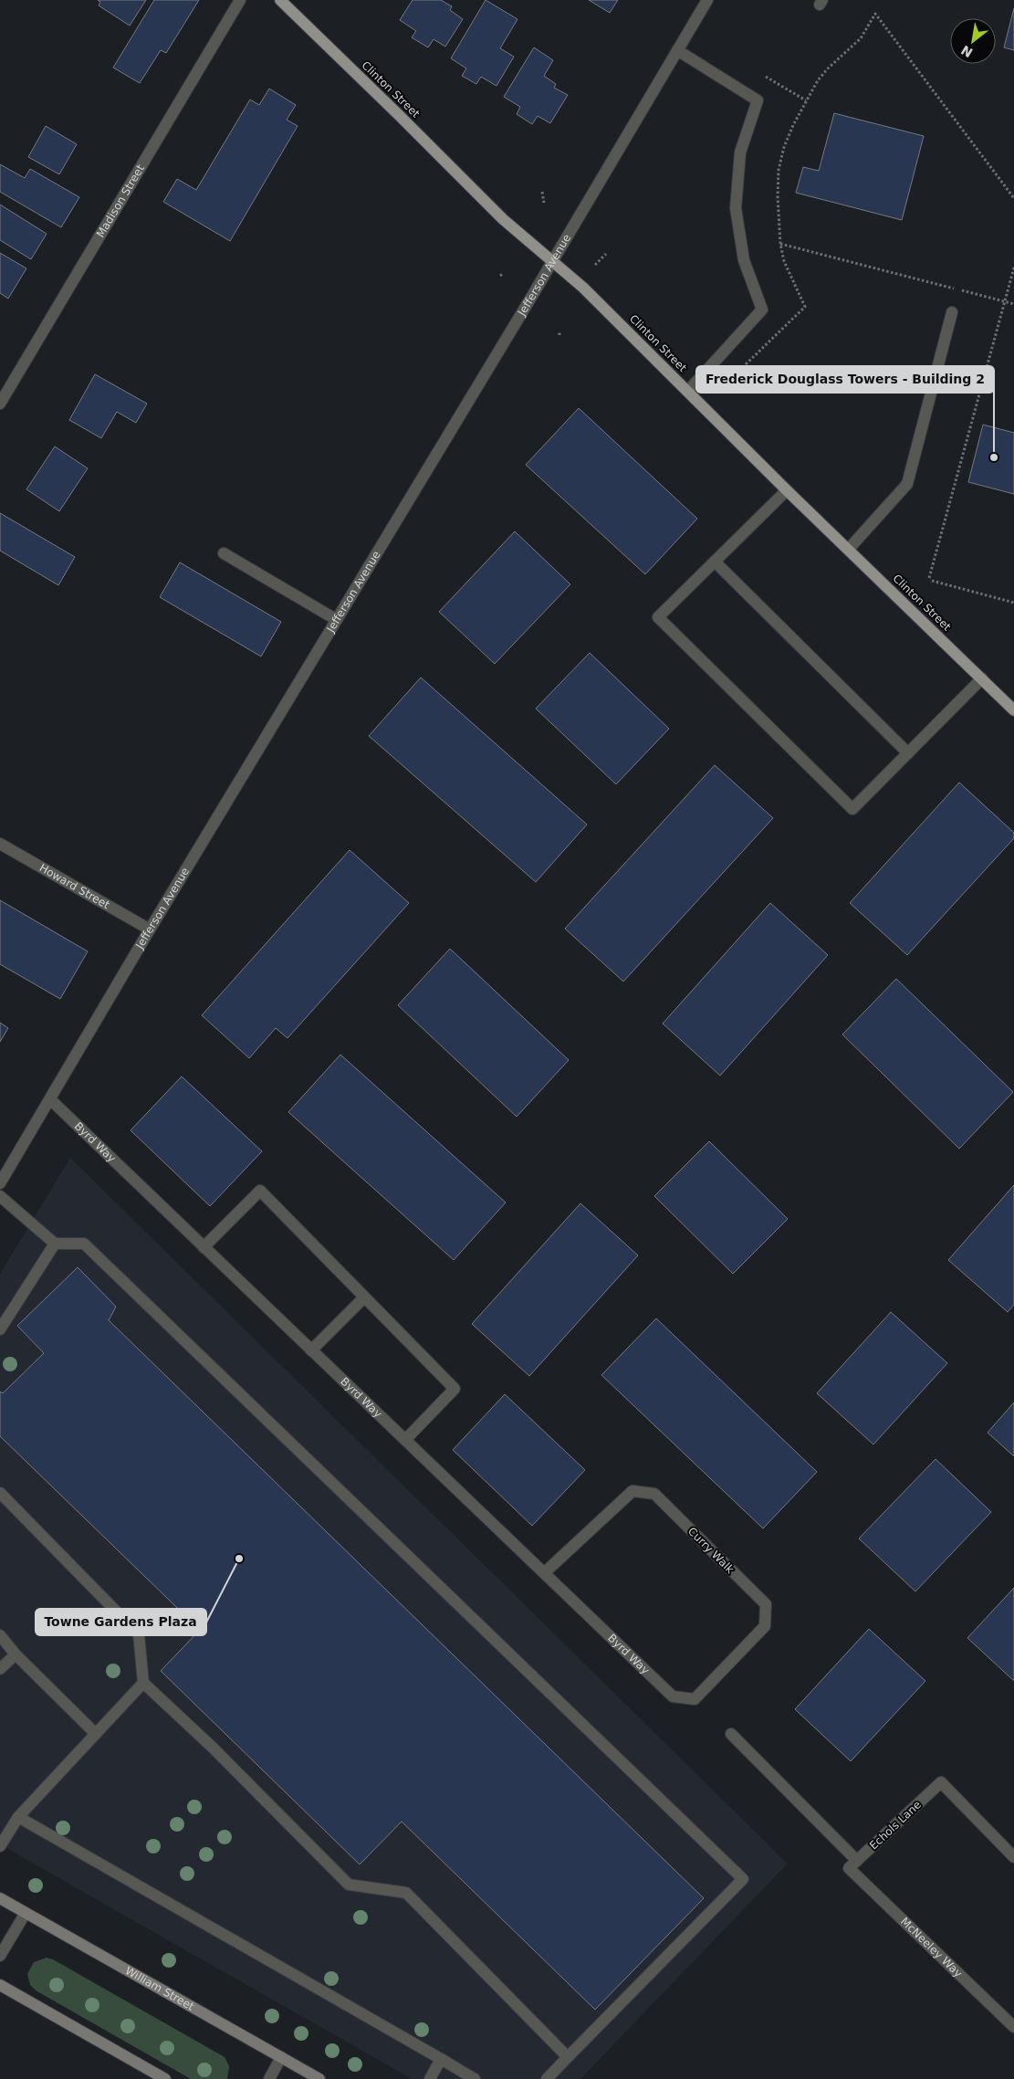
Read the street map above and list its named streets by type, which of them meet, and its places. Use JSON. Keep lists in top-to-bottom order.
{
  "streets": {
    "main road": ["Clinton Street", "William Street"],
    "street": [
      "Madison Street",
      "Jefferson Avenue",
      "Howard Street",
      "Byrd Way",
      "Curry Walk",
      "Echols Lane",
      "McNeeley Way"
    ]
  },
  "crossings": [
    ["Clinton Street", "Jefferson Avenue"],
    ["Jefferson Avenue", "Howard Street"],
    ["Jefferson Avenue", "Byrd Way"],
    ["Byrd Way", "Curry Walk"],
    ["Echols Lane", "McNeeley Way"]
  ],
  "places": ["Frederick Douglass Towers - Building 2", "Towne Gardens Plaza"],
  "north": "bottom left"
}
